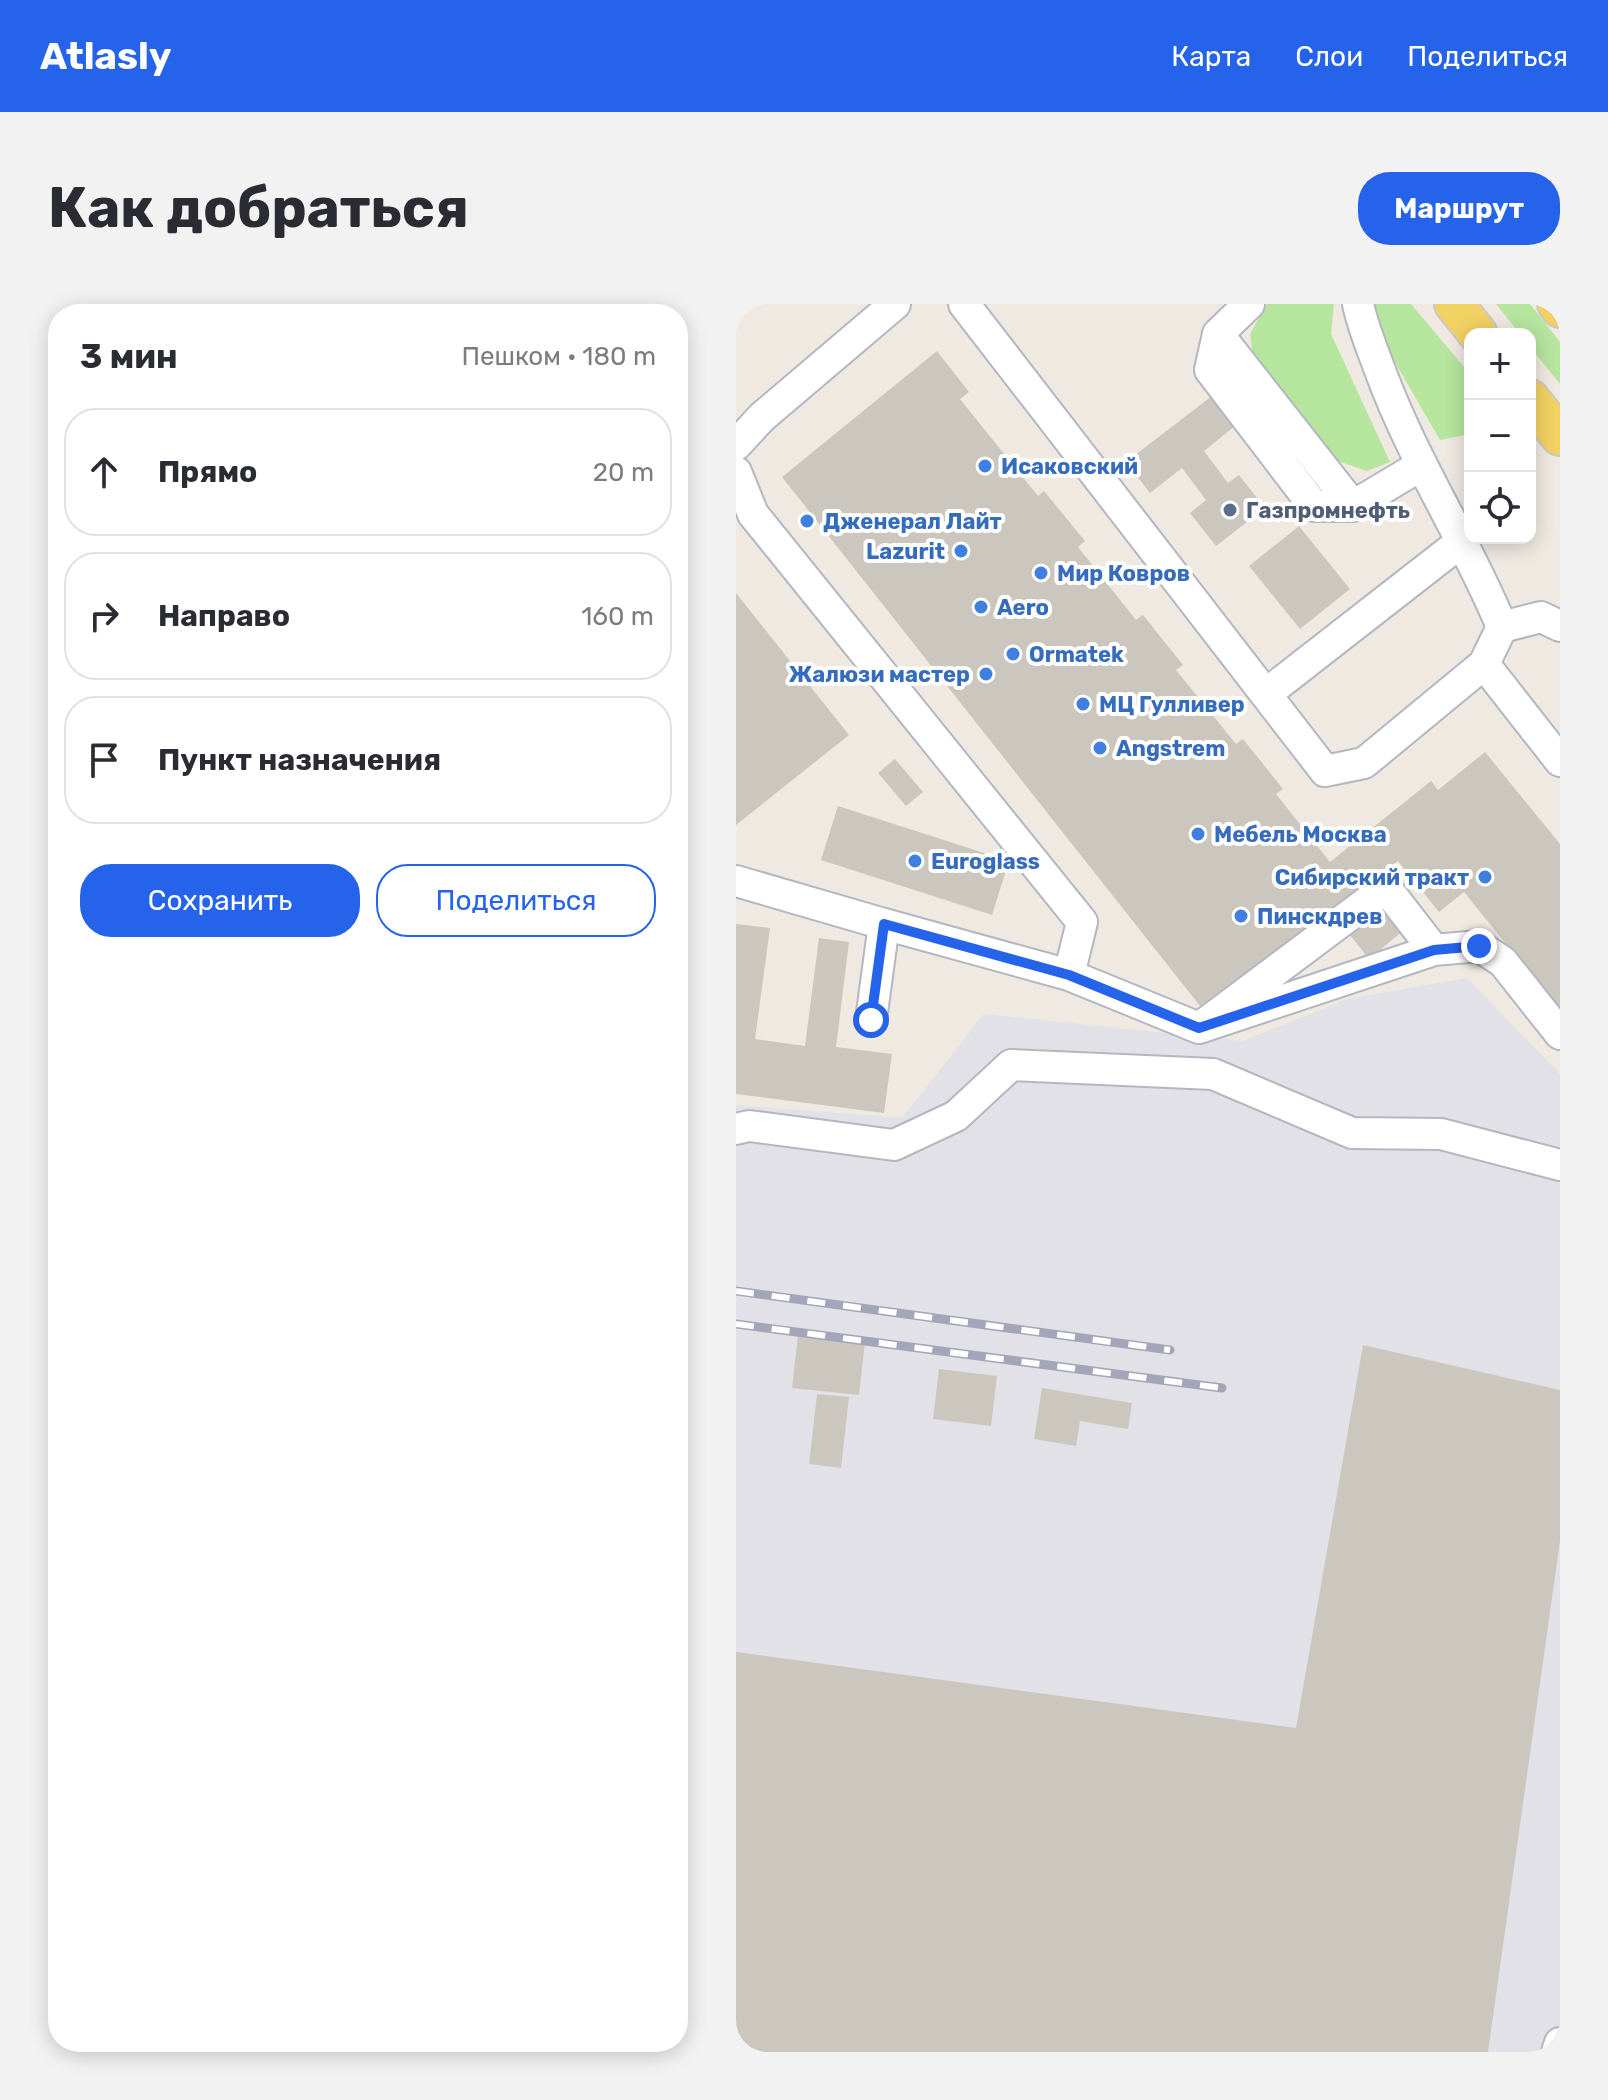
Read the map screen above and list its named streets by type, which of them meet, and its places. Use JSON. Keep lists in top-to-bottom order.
{
  "places": [
    "Исаковский",
    "Газпромнефть",
    "Дженерал Лайт",
    "Lazurit",
    "Мир Ковров",
    "Aero",
    "Ormatek",
    "Жалюзи мастер",
    "МЦ Гулливер",
    "Angstrem",
    "Мебель Москва",
    "Euroglass",
    "Сибирский тракт",
    "Пинскдрев"
  ],
  "page": {
    "header": "Atlasly",
    "nav": ["Карта", "Слои", "Поделиться"],
    "buttons": [
      "Маршрут",
      ["Сохранить", "Поделиться"]
    ],
    "title": "Как добраться",
    "heading": ["3 мин", "Пешком · 180 m"],
    "map_buttons": ["+", "−"],
    "list": [
      ["Прямо", "20 m"],
      ["Направо", "160 m"],
      "Пункт назначения"
    ]
  }
}
